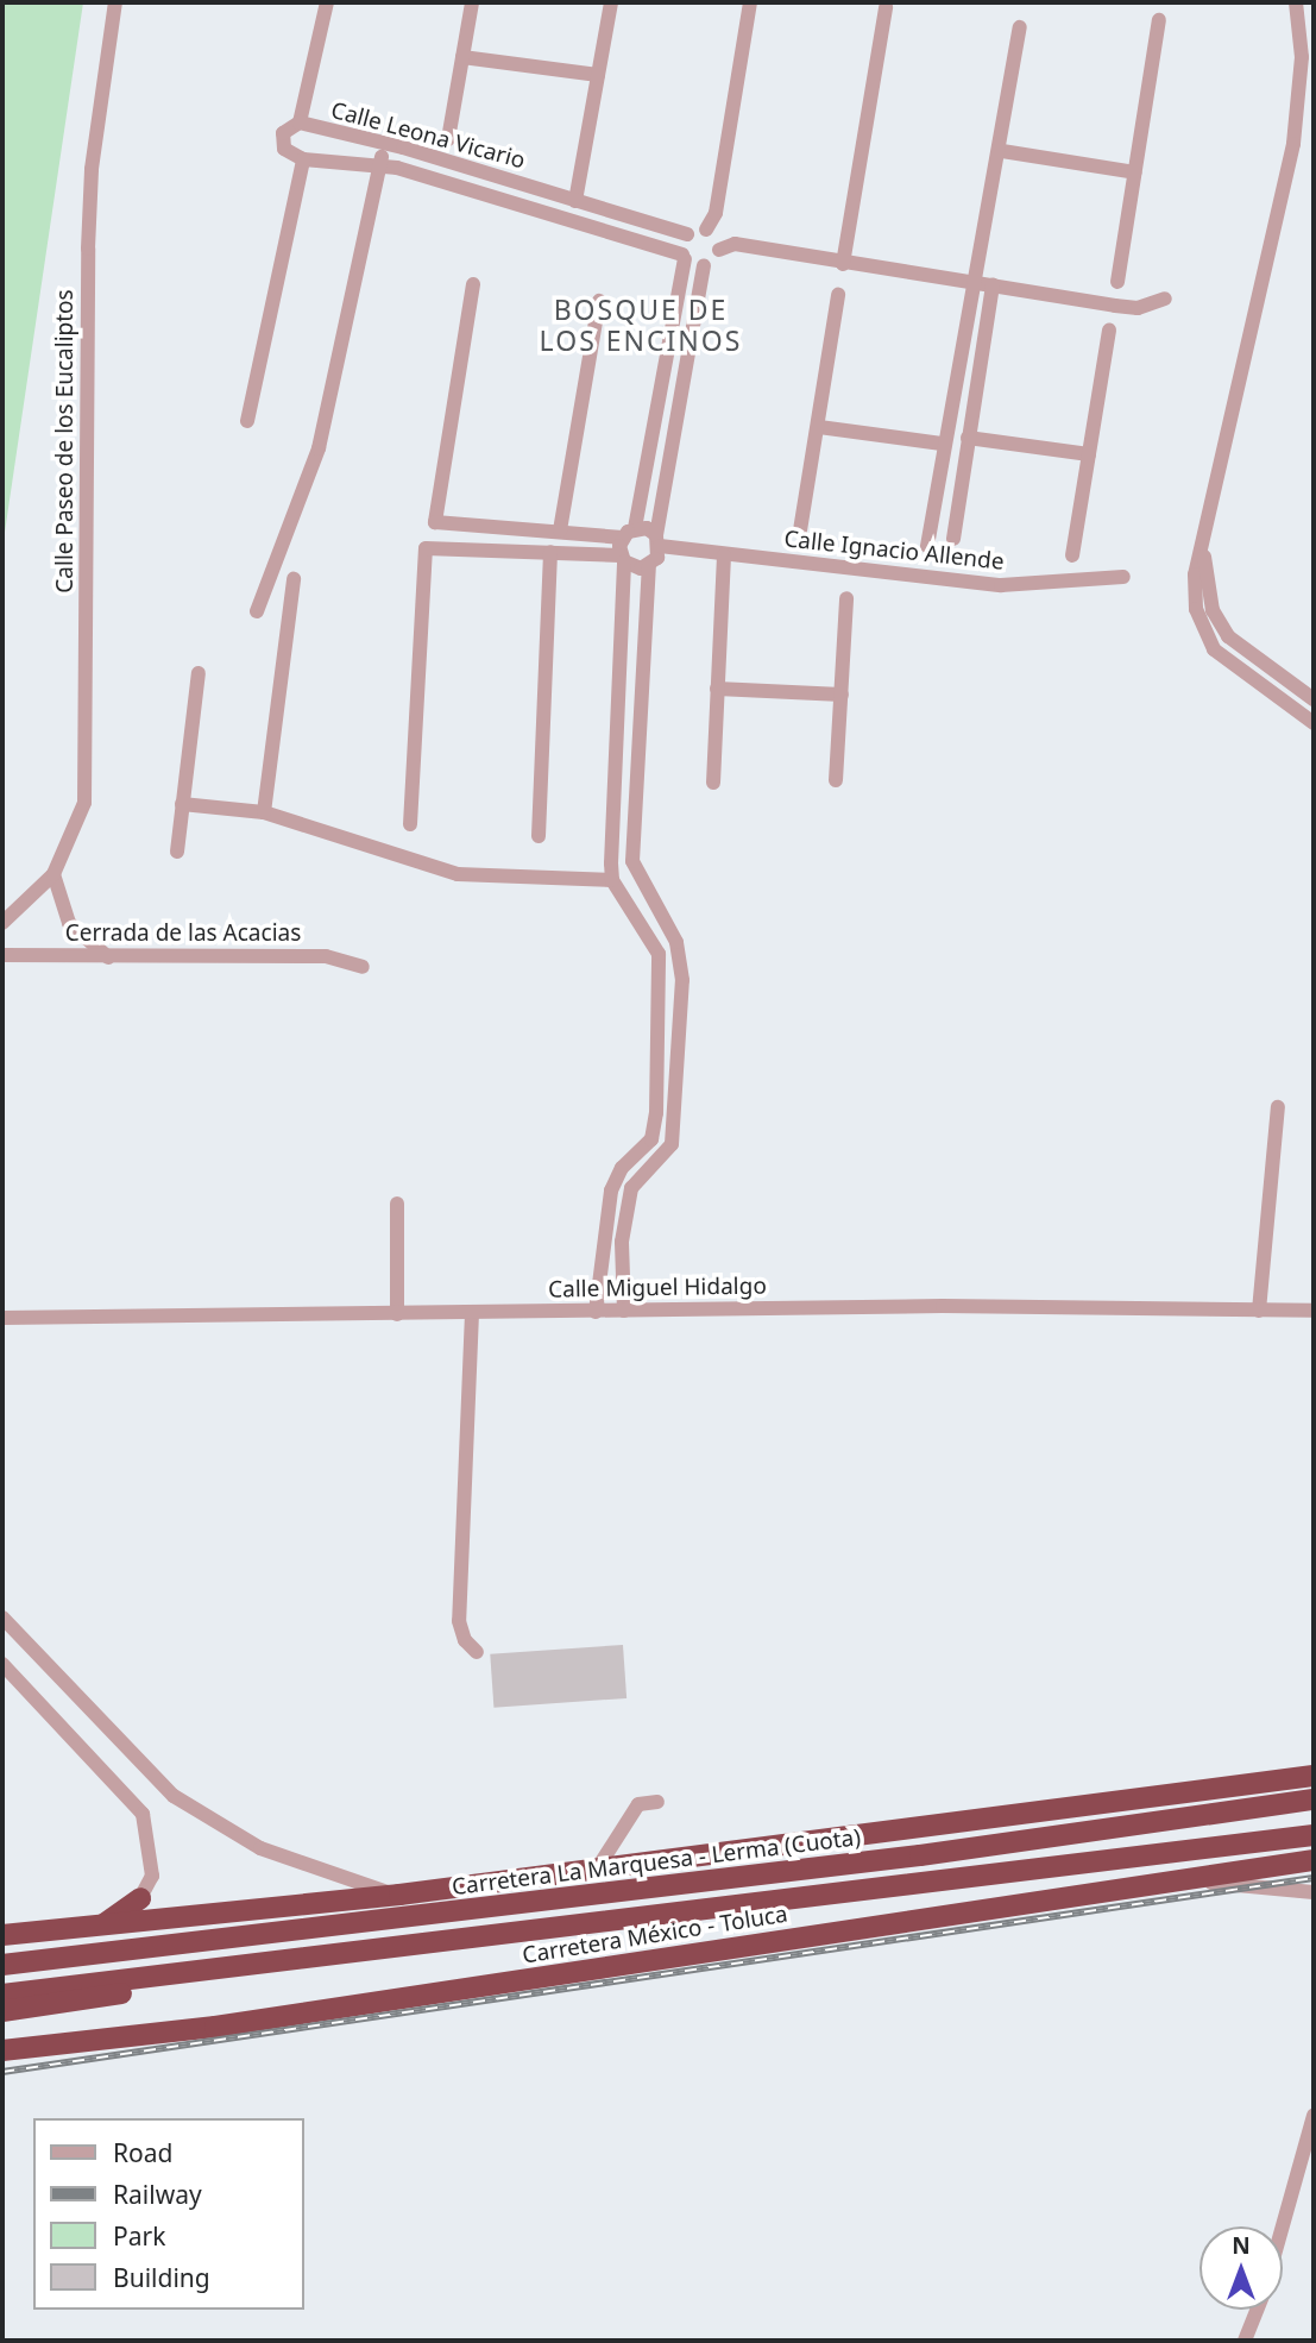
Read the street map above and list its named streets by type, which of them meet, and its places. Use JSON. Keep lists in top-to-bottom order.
{
  "streets": {
    "highway": ["Carretera La Marquesa - Lerma (Cuota)", "Carretera México - Toluca"],
    "street": [
      "Calle Leona Vicario",
      "Calle Paseo de los Eucaliptos",
      "Calle Ignacio Allende",
      "Cerrada de las Acacias",
      "Calle Miguel Hidalgo"
    ]
  },
  "districts": ["BOSQUE DE LOS ENCINOS"],
  "legend": [
    "Road",
    "Railway",
    "Park",
    "Building"
  ],
  "north": "top"
}
